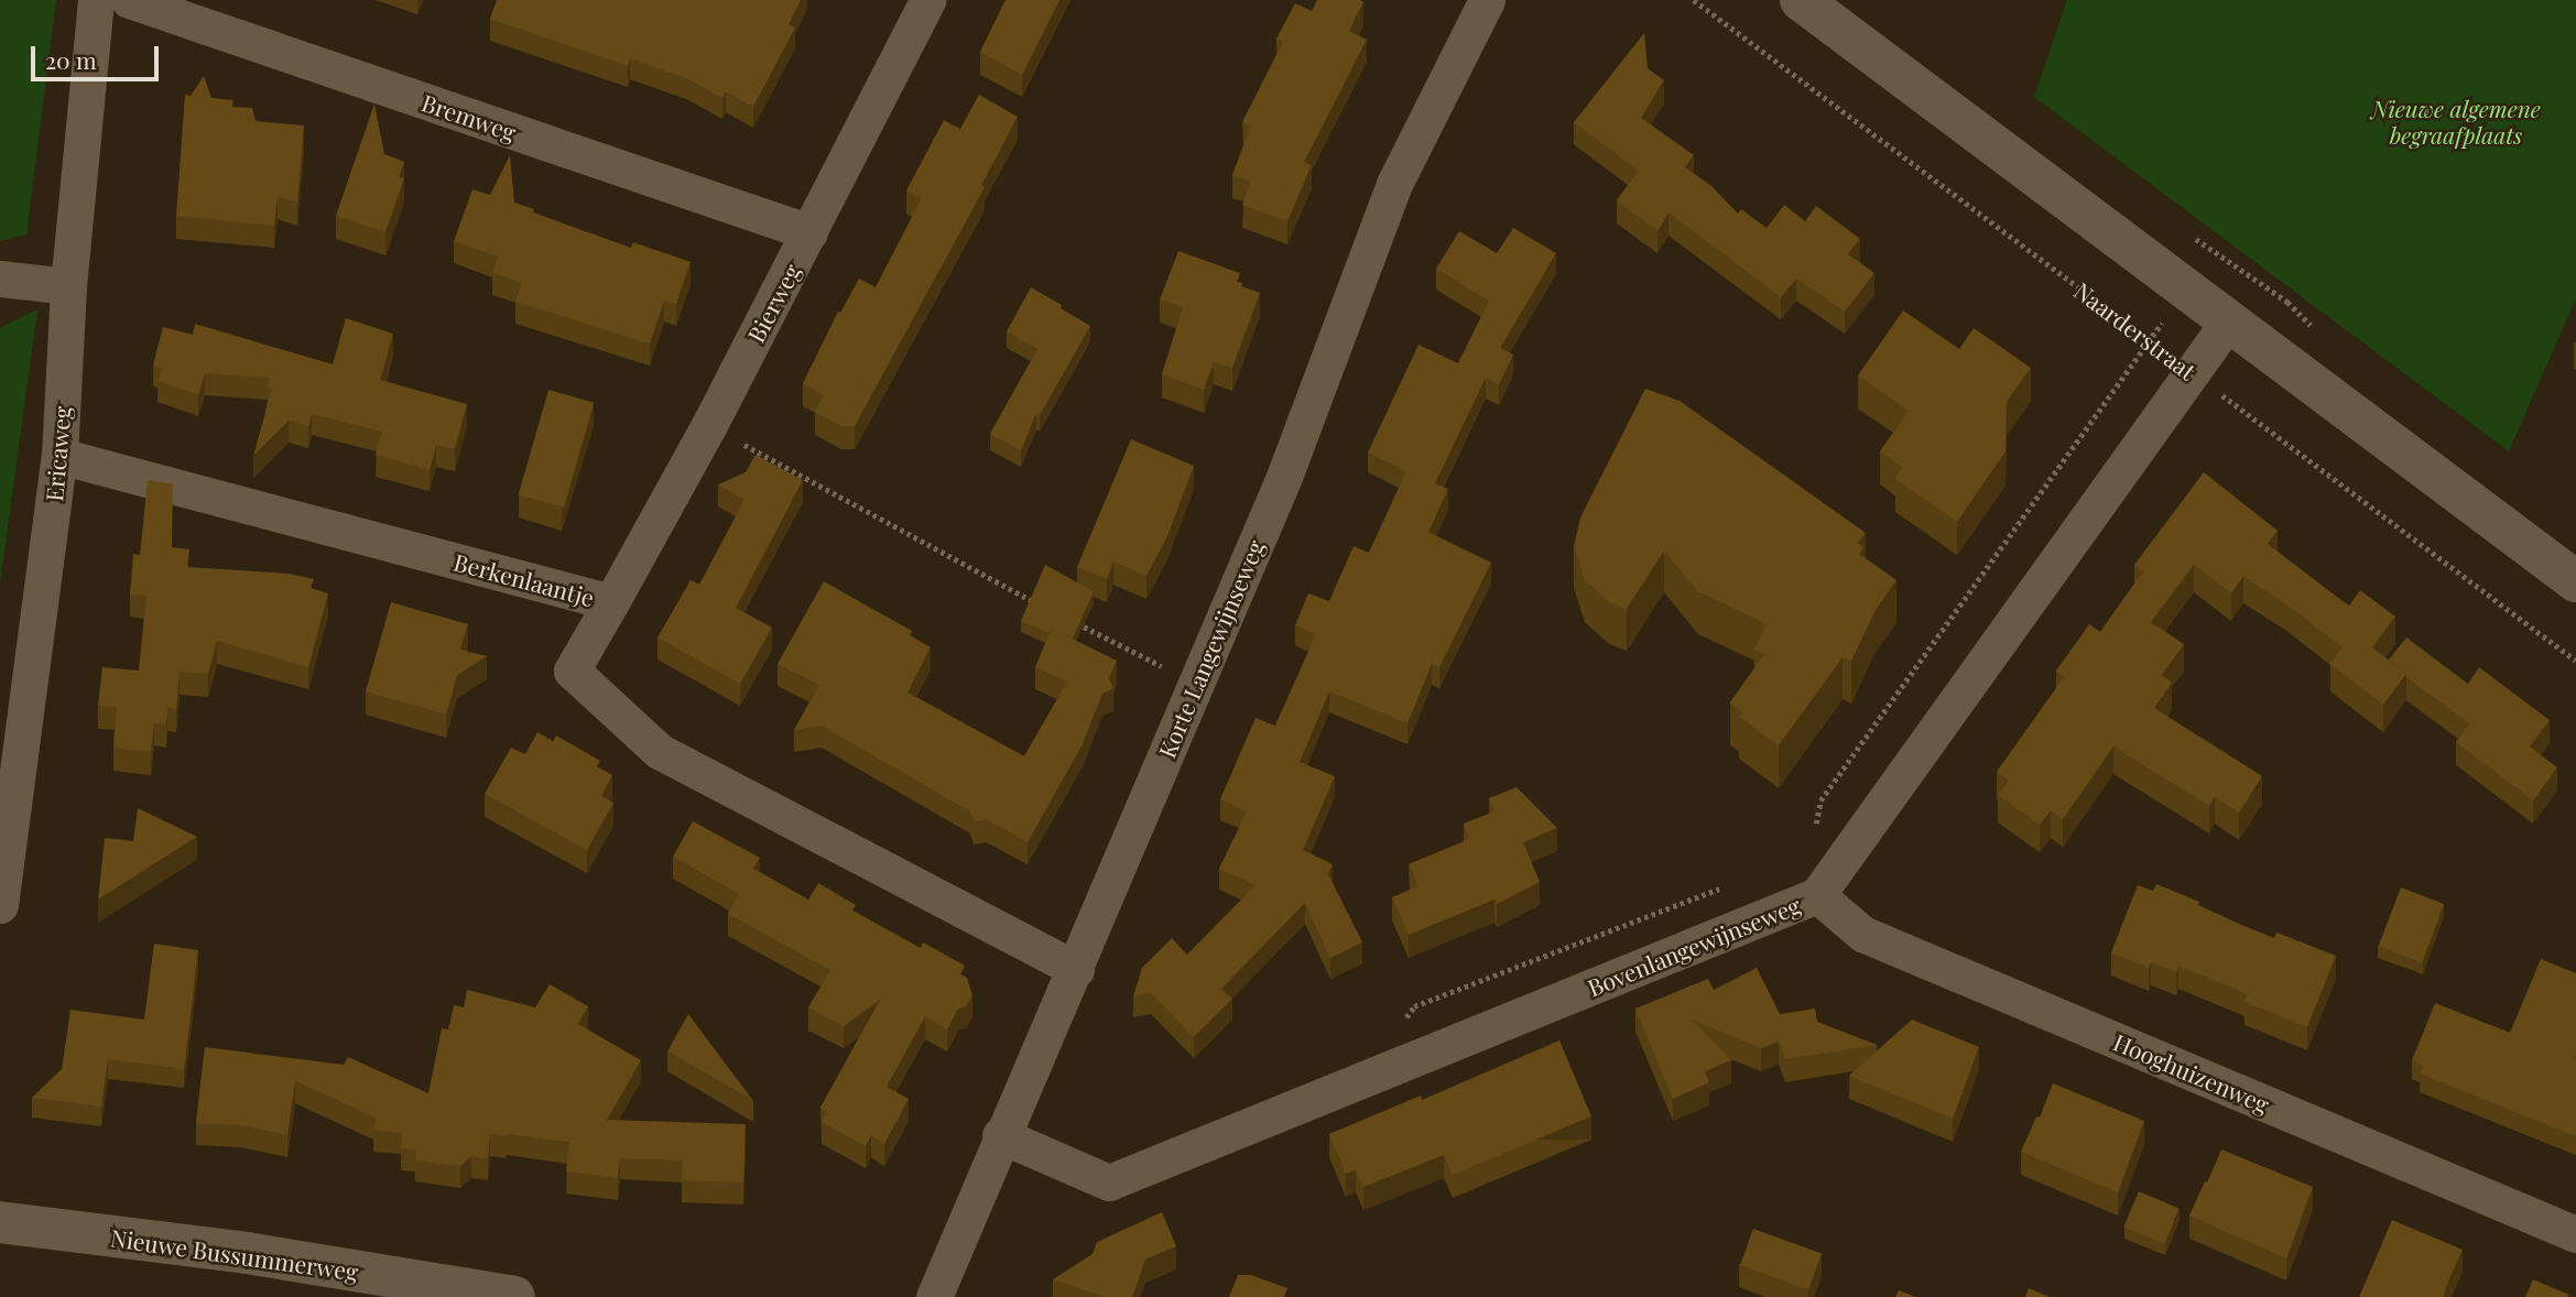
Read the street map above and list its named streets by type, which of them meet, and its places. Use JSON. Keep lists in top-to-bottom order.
{
  "streets": {
    "street": [
      "Bremweg",
      "Bierweg",
      "Ericaweg",
      "Berkenlaantje",
      "Korte Langewijnseweg",
      "Bovenlangewijnseweg",
      "Hooghuizenweg",
      "Nieuwe Bussummerweg"
    ],
    "path": ["Naarderstraat"]
  },
  "crossings": [
    ["Bremweg", "Bierweg"],
    ["Bierweg", "Berkenlaantje"],
    ["Naarderstraat", "Bovenlangewijnseweg"],
    ["Ericaweg", "Berkenlaantje"],
    ["Berkenlaantje", "Korte Langewijnseweg"],
    ["Korte Langewijnseweg", "Bovenlangewijnseweg"],
    ["Bovenlangewijnseweg", "Hooghuizenweg"]
  ],
  "parks": ["Nieuwe algemene begraafplaats"],
  "scale_bar": "20 m"
}
